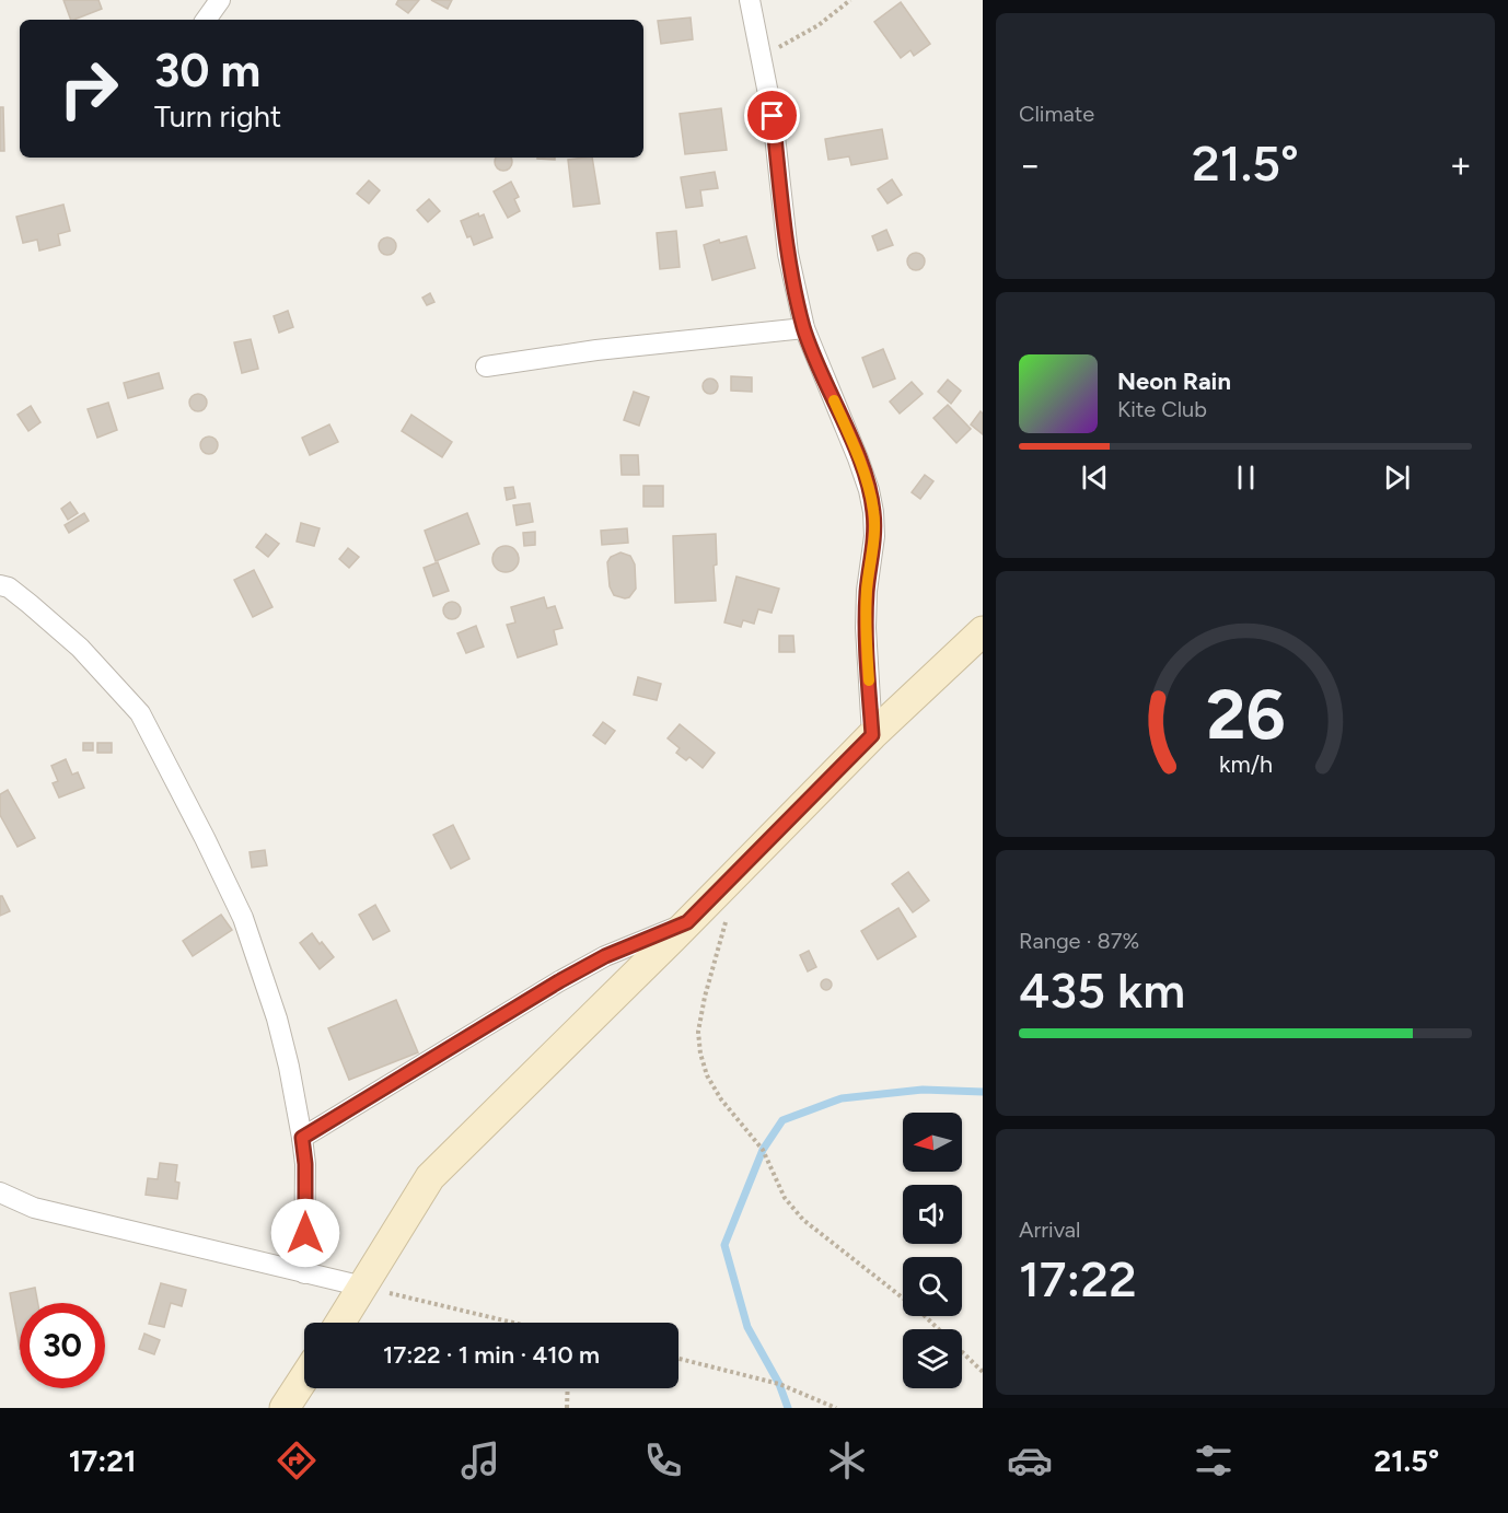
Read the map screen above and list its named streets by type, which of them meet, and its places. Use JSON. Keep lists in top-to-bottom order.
{
  "north": "left",
  "page": {
    "tile": [
      "Climate",
      ["Range · 87%", "435 km"],
      ["Arrival", "17:22"]
    ],
    "turn": ["30 m", "Turn right"],
    "heat": ["−", "21.5°", "+"],
    "song": ["Neon Rain", "Kite Club"],
    "limit": "30",
    "trip": "17:22 · 1 min · 410 m",
    "tabs": ["17:21", "21.5°"],
    "gauge": ["26", "km/h"]
  }
}
